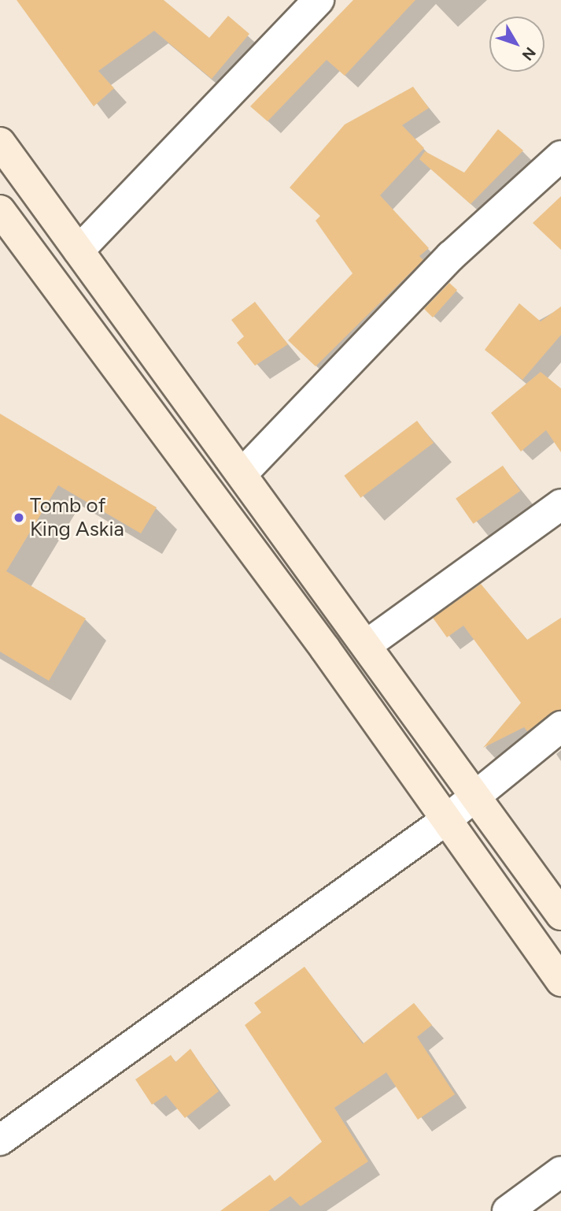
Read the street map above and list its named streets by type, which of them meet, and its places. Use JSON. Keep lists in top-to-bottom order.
{
  "places": ["Tomb of King Askia"],
  "north": "bottom right"
}
